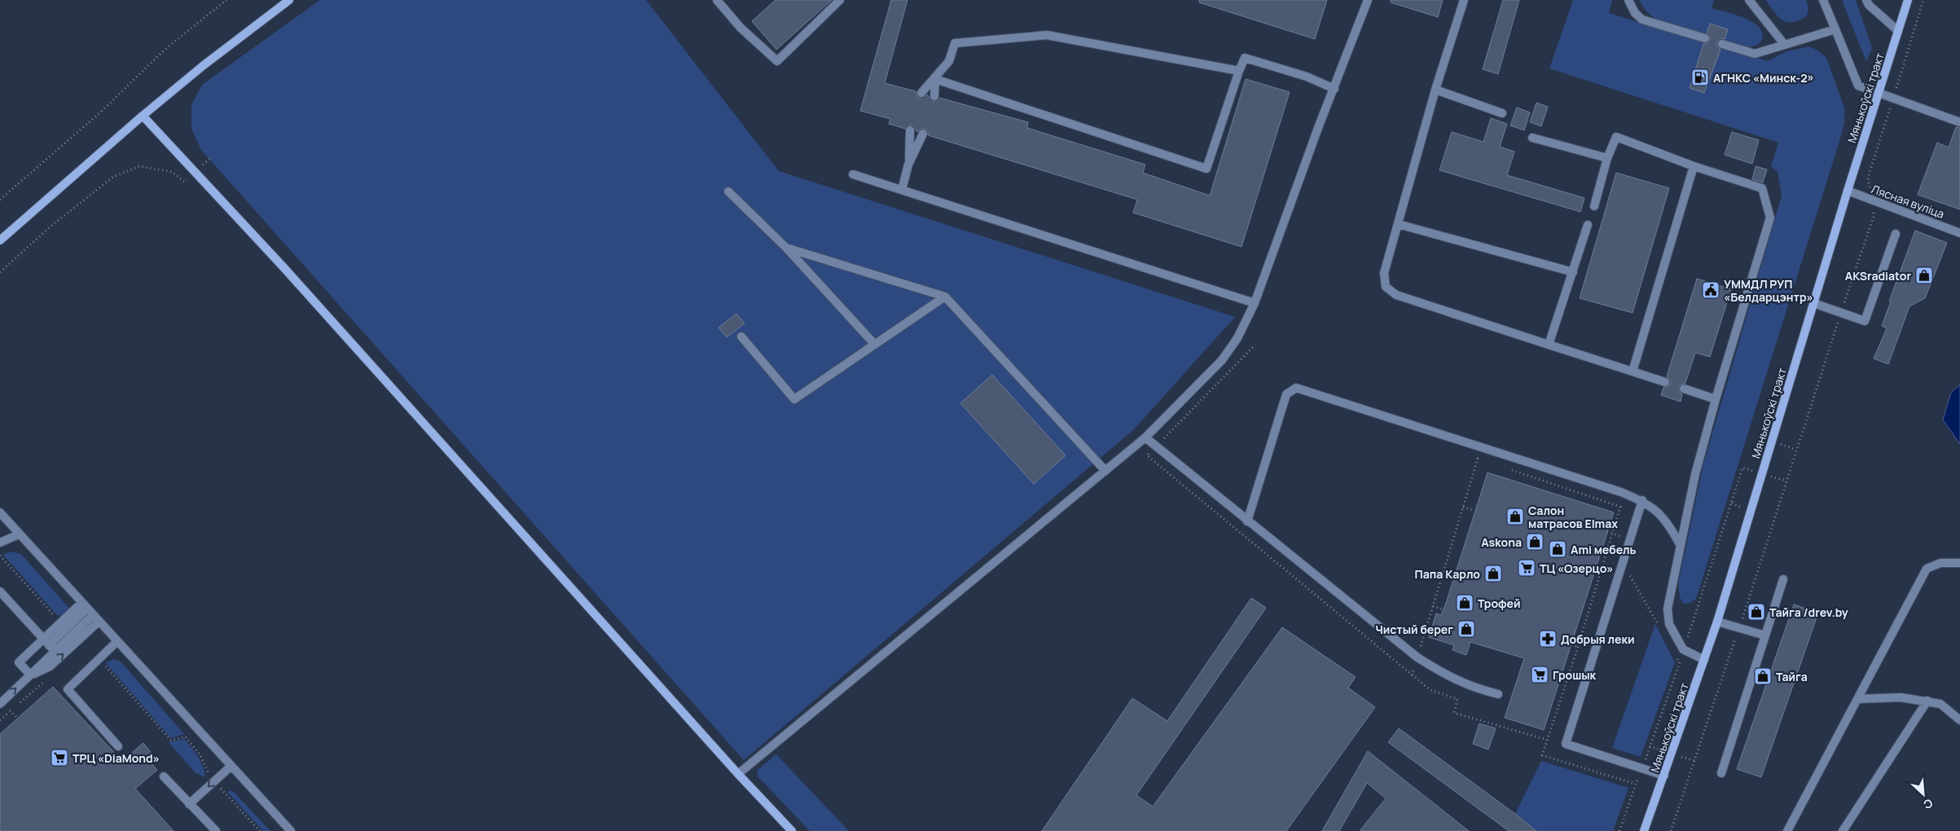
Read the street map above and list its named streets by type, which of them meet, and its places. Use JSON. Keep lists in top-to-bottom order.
{
  "streets": {
    "street": ["Мянькоўскі тракт", "Лясная вуліца"]
  },
  "crossings": [
    ["Мянькоўскі тракт", "Лясная вуліца"]
  ],
  "places": {
    "fuel station": ["АГНКС «Минск-2»"],
    "shop": [
      "AKSradiator",
      "Салон матрасов Elmax",
      "Askona",
      "Ami мебель",
      "Папа Карло",
      "Трофей",
      "Тайга /drev.by",
      "Чистый берег",
      "Тайга"
    ],
    "public building": ["УММДЛ РУП «Белдарцэнтр»"],
    "supermarket": ["ТЦ «Озерцо»", "Грошык", "ТРЦ «DiaMond»"],
    "pharmacy": ["Добрыя леки"]
  },
  "north": "bottom right"
}
